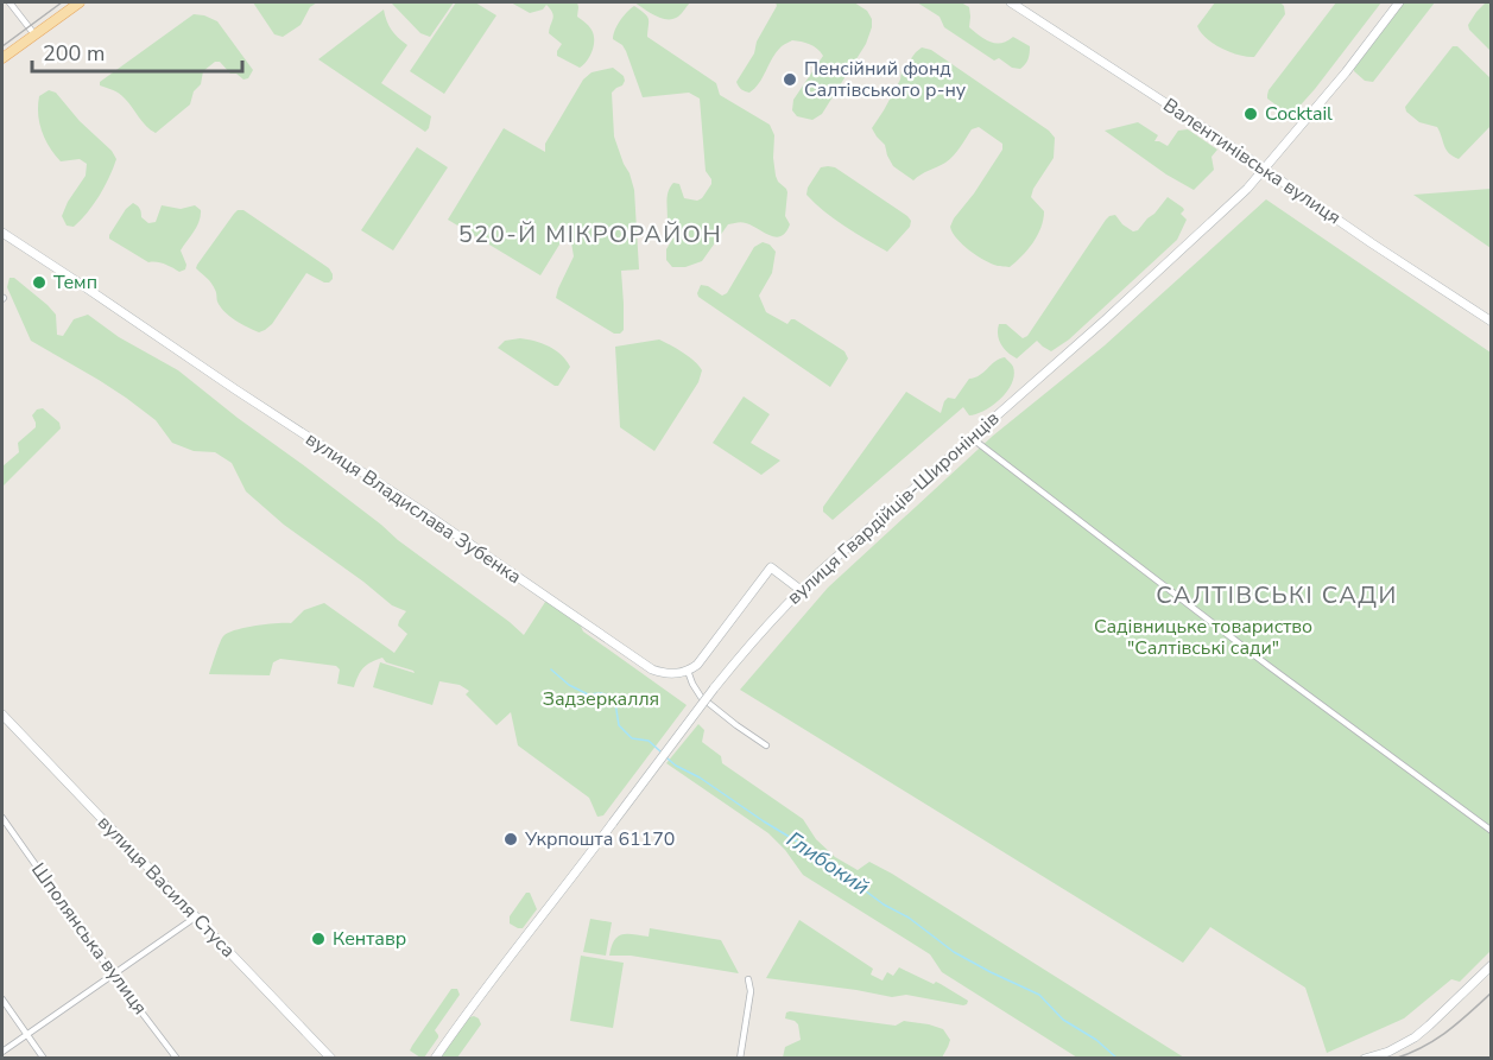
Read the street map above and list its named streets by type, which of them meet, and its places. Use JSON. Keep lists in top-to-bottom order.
{
  "streets": {
    "street": [
      "Валентинівська вулиця",
      "вулиця Владислава Зубенка",
      "вулиця Гвардійців-Широнінців",
      "вулиця Василя Стуса",
      "Шполянська вулиця"
    ]
  },
  "crossings": [
    ["Валентинівська вулиця", "вулиця Гвардійців-Широнінців"]
  ],
  "districts": ["520-Й МІКРОРАЙОН", "САЛТІВСЬКІ САДИ"],
  "water": ["Глибокий"],
  "parks": ["Садівницьке товариство \"Салтівські сади\"", "Задзеркалля"],
  "places": [
    "Пенсійний фонд Салтівського р-ну",
    "Cocktail",
    "Темп",
    "Укрпошта 61170",
    "Кентавр"
  ],
  "scale_bar": "200 m"
}
